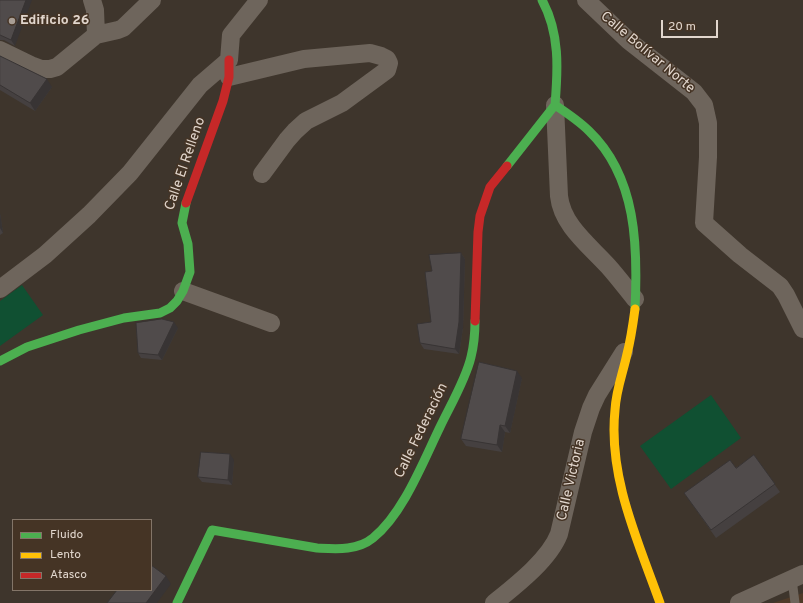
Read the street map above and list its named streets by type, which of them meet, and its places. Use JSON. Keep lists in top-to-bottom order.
{
  "streets": {
    "street": [
      "Calle Bolívar Norte",
      "Calle El Relleno",
      "Calle Federación",
      "Calle Victoria"
    ]
  },
  "places": ["Edificio 26"],
  "legend": ["Fluido", "Lento", "Atasco"],
  "scale_bar": "20 m"
}
